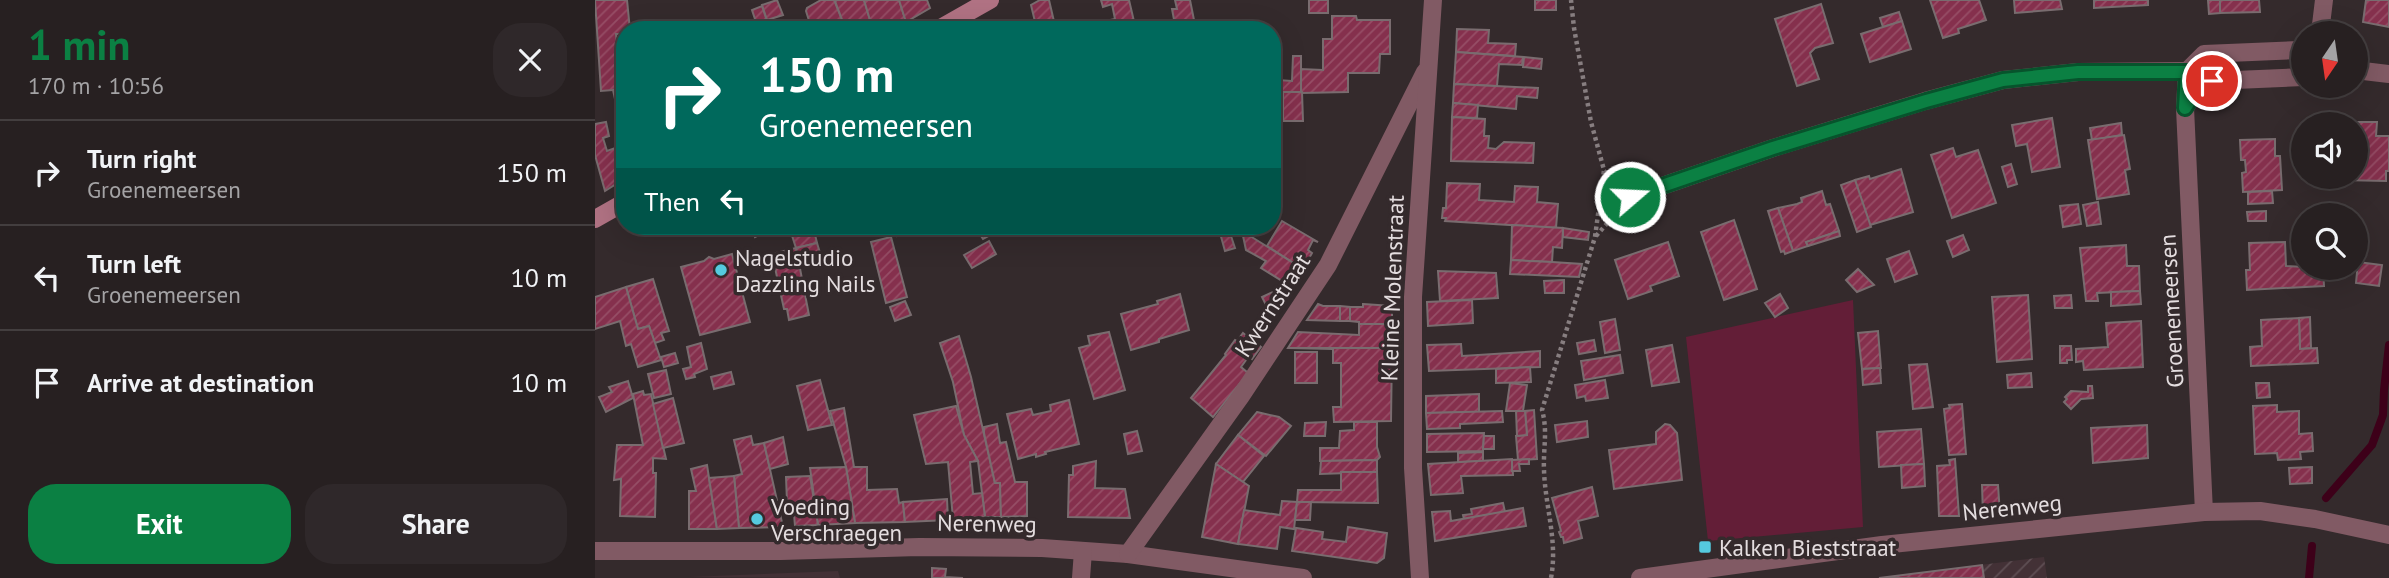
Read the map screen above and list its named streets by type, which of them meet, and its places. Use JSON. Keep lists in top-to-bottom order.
{
  "streets": {
    "street": [
      "Kleine Molenstraat",
      "Kwernstraat",
      "Groenemeersen",
      "Nerenweg"
    ]
  },
  "crossings": [
    ["Kleine Molenstraat", "Kwernstraat"],
    ["Kwernstraat", "Nerenweg"],
    ["Groenemeersen", "Nerenweg"]
  ],
  "places": {
    "other": ["Nagelstudio Dazzling Nails", "Voeding Verschraegen"],
    "transit": ["Kalken Bieststraat"]
  },
  "north": "bottom",
  "page": {
    "heading": ["1 min", "170 m · 10:56"],
    "turn": ["150 m", "Groenemeersen"],
    "list": [
      {
        "name": "Turn right",
        "note": "Groenemeersen",
        "value": "150 m"
      },
      {
        "name": "Turn left",
        "note": "Groenemeersen",
        "value": "10 m"
      },
      {
        "name": "Arrive at destination",
        "value": "10 m"
      }
    ],
    "then": "Then",
    "buttons": ["Exit", "Share"]
  }
}
